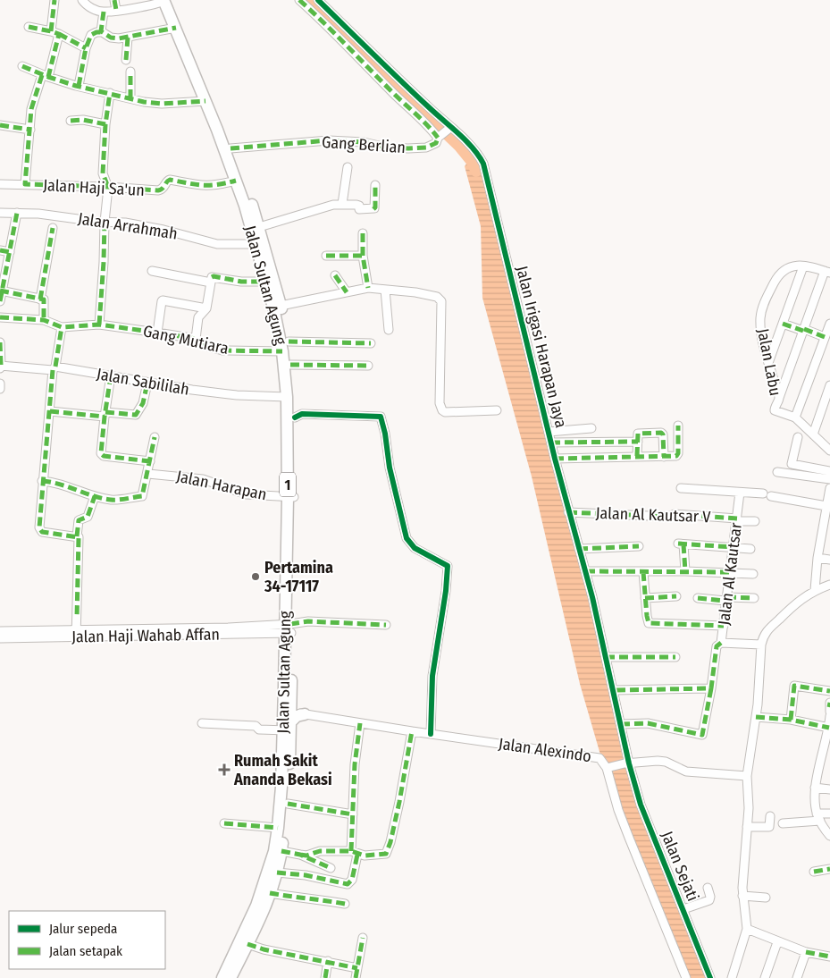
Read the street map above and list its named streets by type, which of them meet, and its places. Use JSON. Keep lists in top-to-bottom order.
{
  "streets": {
    "highway": ["Jalan Sultan Agung", "1"],
    "street": [
      "Gang Berlian",
      "Jalan Haji Sa'un",
      "Jalan Arrahmah",
      "Gang Mutiara",
      "Jalan Irigasi Harapan Jaya",
      "Jalan Labu",
      "Jalan Sabililah",
      "Jalan Harapan",
      "Jalan Al Kautsar V",
      "Jalan Al Kautsar",
      "Jalan Haji Wahab Affan",
      "Jalan Alexindo",
      "Jalan Sejati"
    ]
  },
  "crossings": [
    ["Gang Berlian", "Jalan Sultan Agung"],
    ["Gang Berlian", "Jalan Irigasi Harapan Jaya"],
    ["Jalan Haji Sa'un", "Jalan Sultan Agung"],
    ["Jalan Arrahmah", "Jalan Sultan Agung"],
    ["Jalan Sultan Agung", "Gang Mutiara"],
    ["Jalan Sultan Agung", "Jalan Sabililah"],
    ["Jalan Sultan Agung", "Jalan Harapan"],
    ["Jalan Sultan Agung", "Jalan Haji Wahab Affan"],
    ["Jalan Irigasi Harapan Jaya", "Jalan Al Kautsar V"],
    ["Jalan Irigasi Harapan Jaya", "Jalan Sejati"],
    ["Jalan Al Kautsar V", "Jalan Al Kautsar"]
  ],
  "places": {
    "other": ["Pertamina 34-17117"],
    "health": ["Rumah Sakit Ananda Bekasi"]
  },
  "legend": ["Jalur sepeda", "Jalan setapak"]
}
